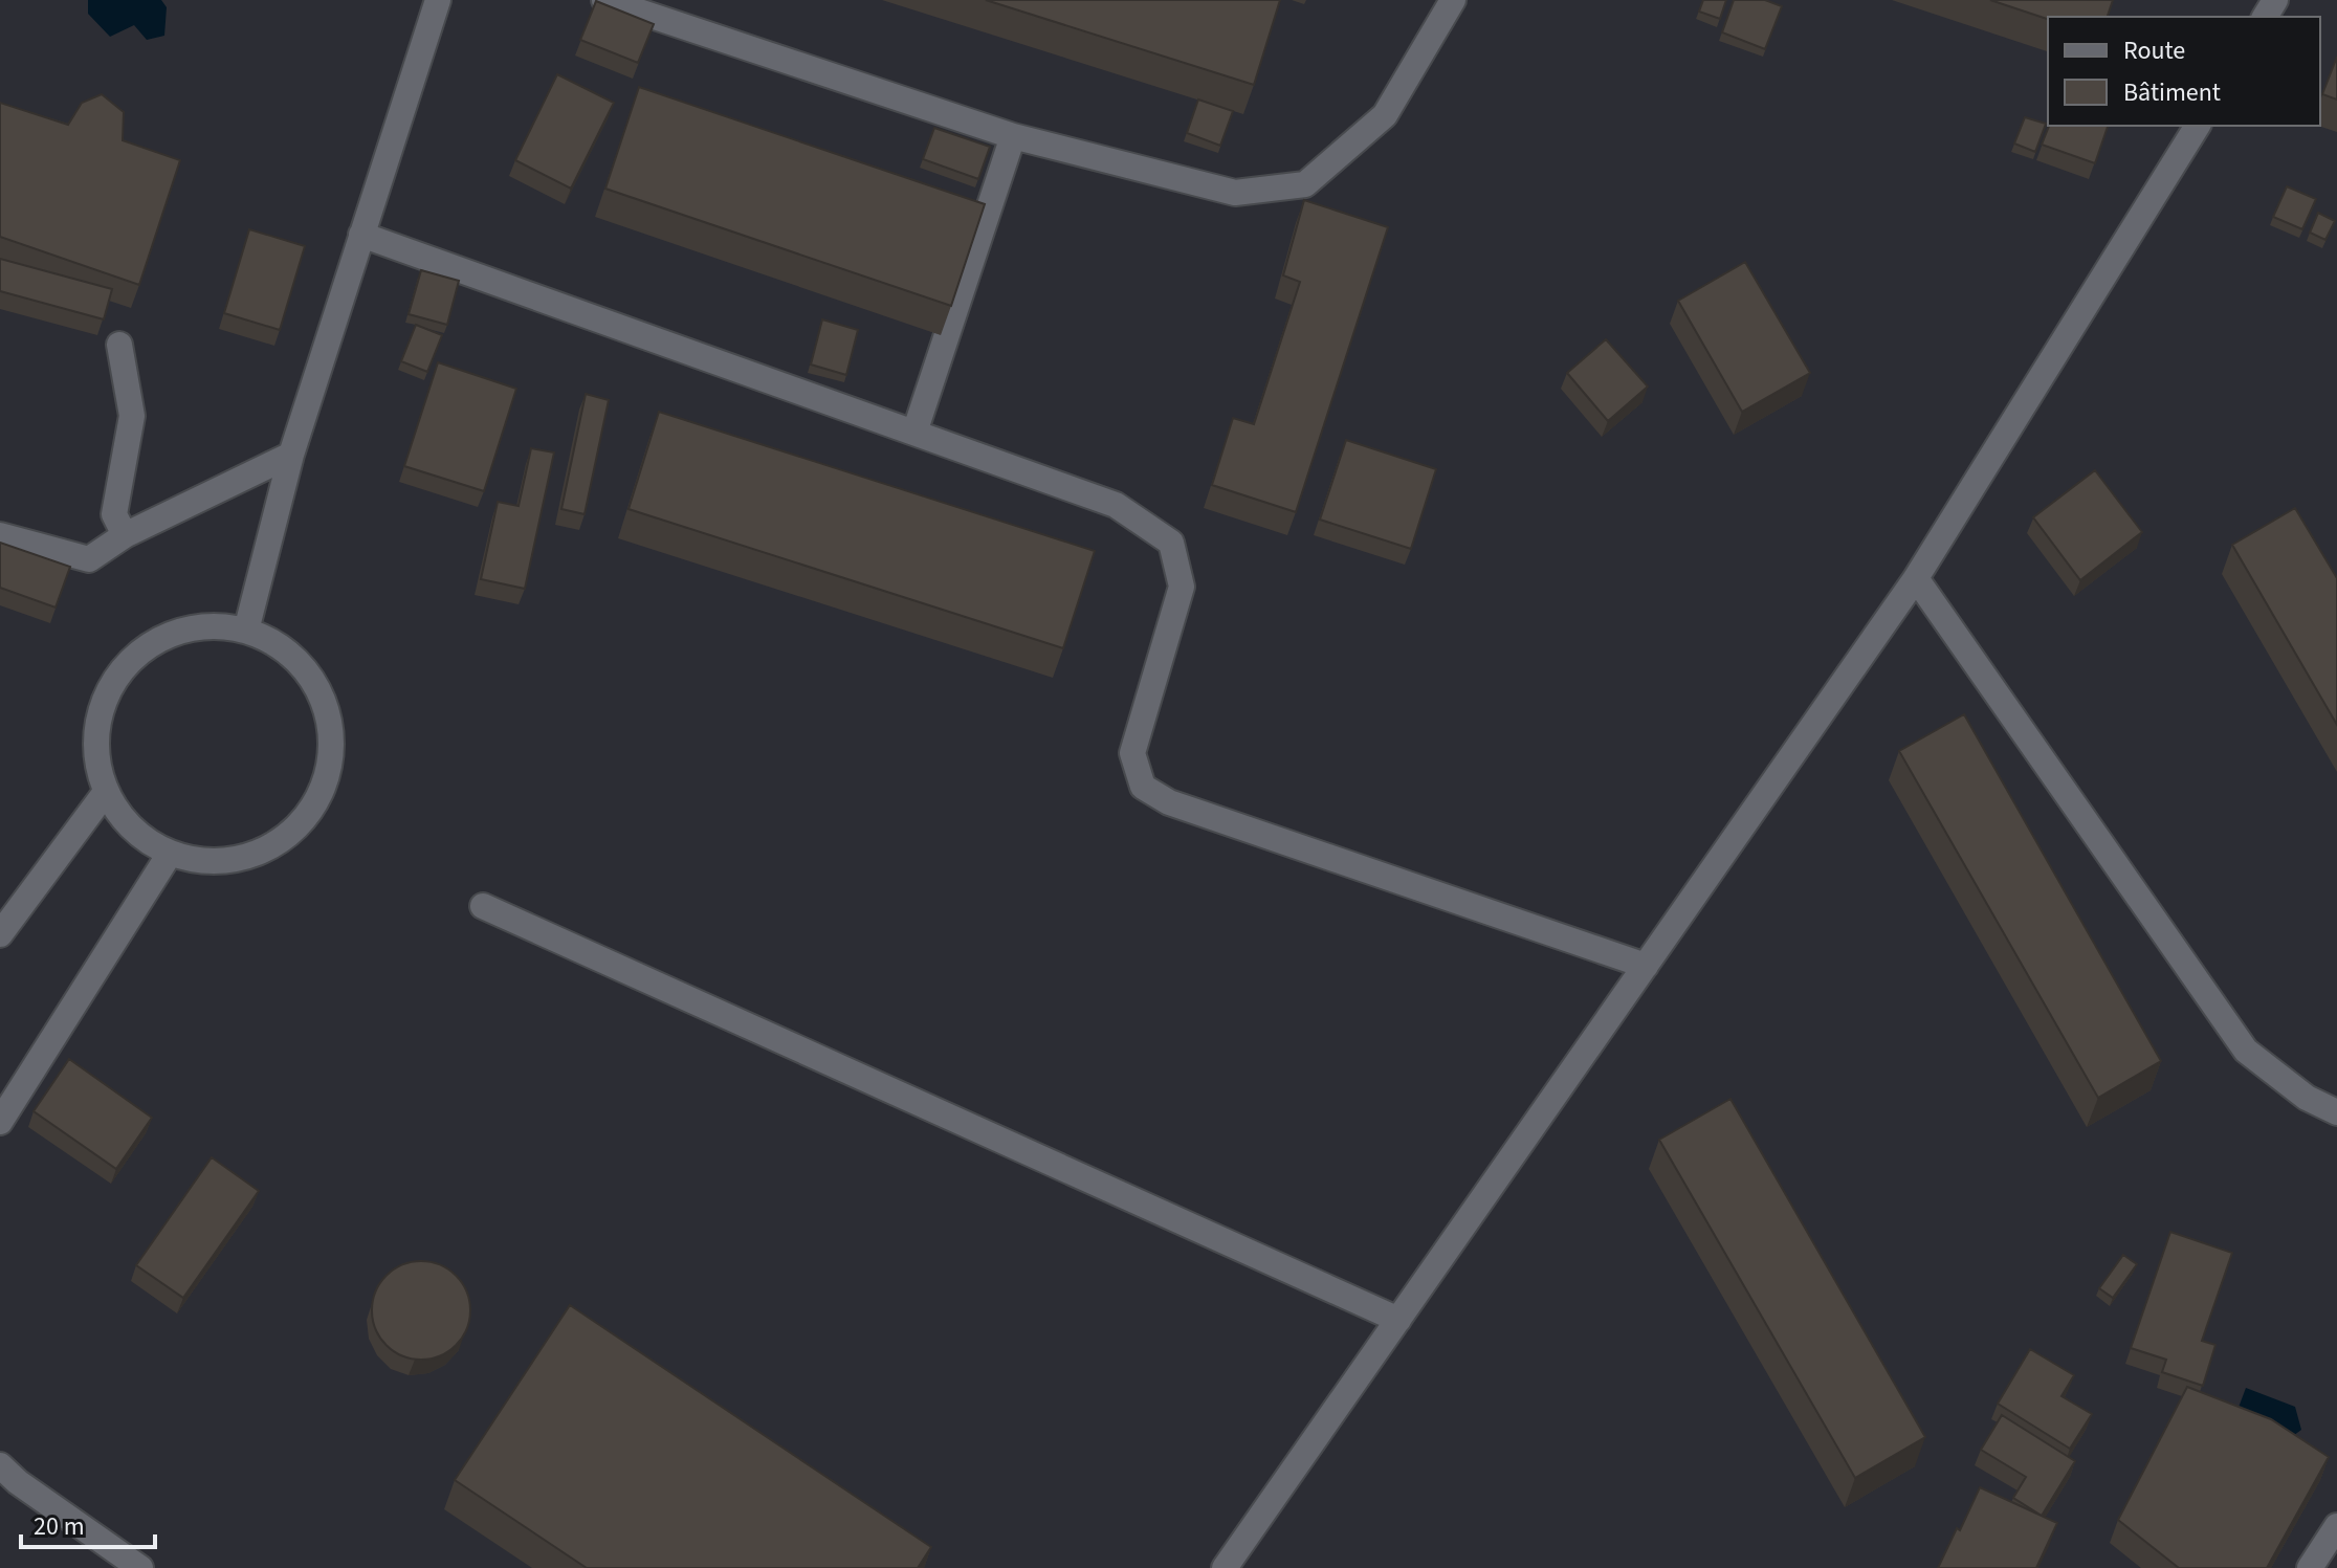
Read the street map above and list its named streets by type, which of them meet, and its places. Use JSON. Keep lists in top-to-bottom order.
{
  "legend": ["Route", "Bâtiment"],
  "scale_bar": "20 m"
}
